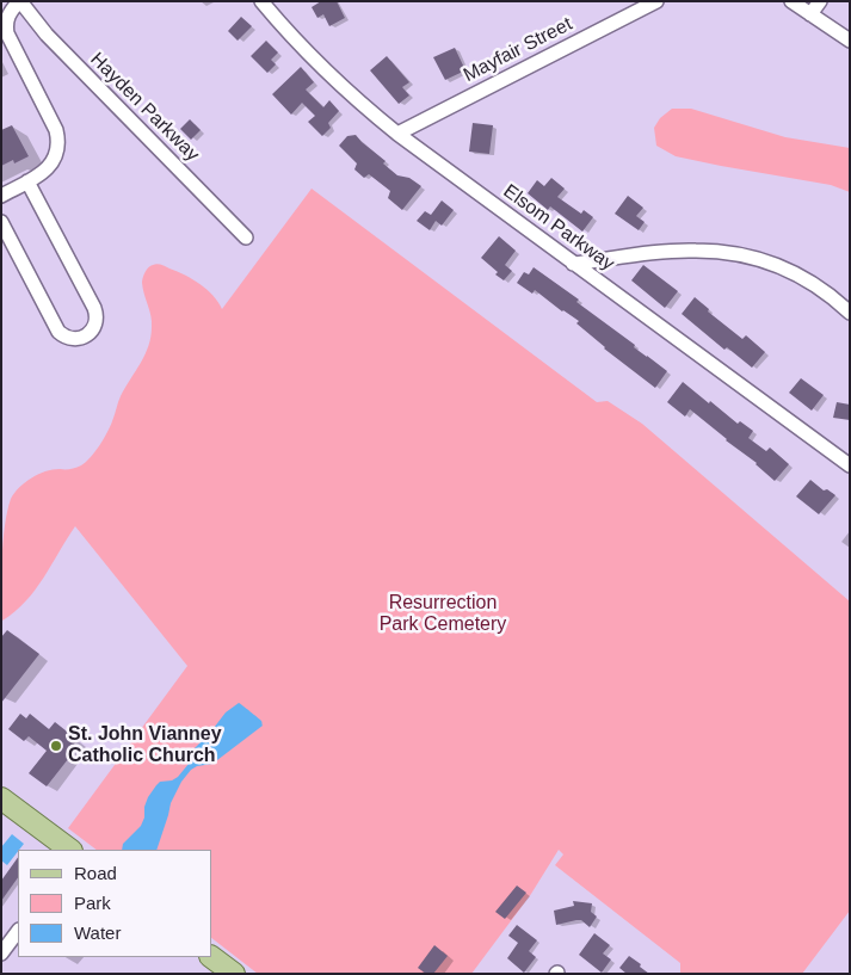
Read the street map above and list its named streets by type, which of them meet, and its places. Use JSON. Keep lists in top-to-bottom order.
{
  "streets": {
    "street": ["Mayfair Street", "Hayden Parkway", "Elsom Parkway"]
  },
  "crossings": [
    ["Mayfair Street", "Elsom Parkway"]
  ],
  "parks": ["Resurrection Park Cemetery"],
  "places": ["St. John Vianney Catholic Church"],
  "legend": ["Road", "Park", "Water"]
}
